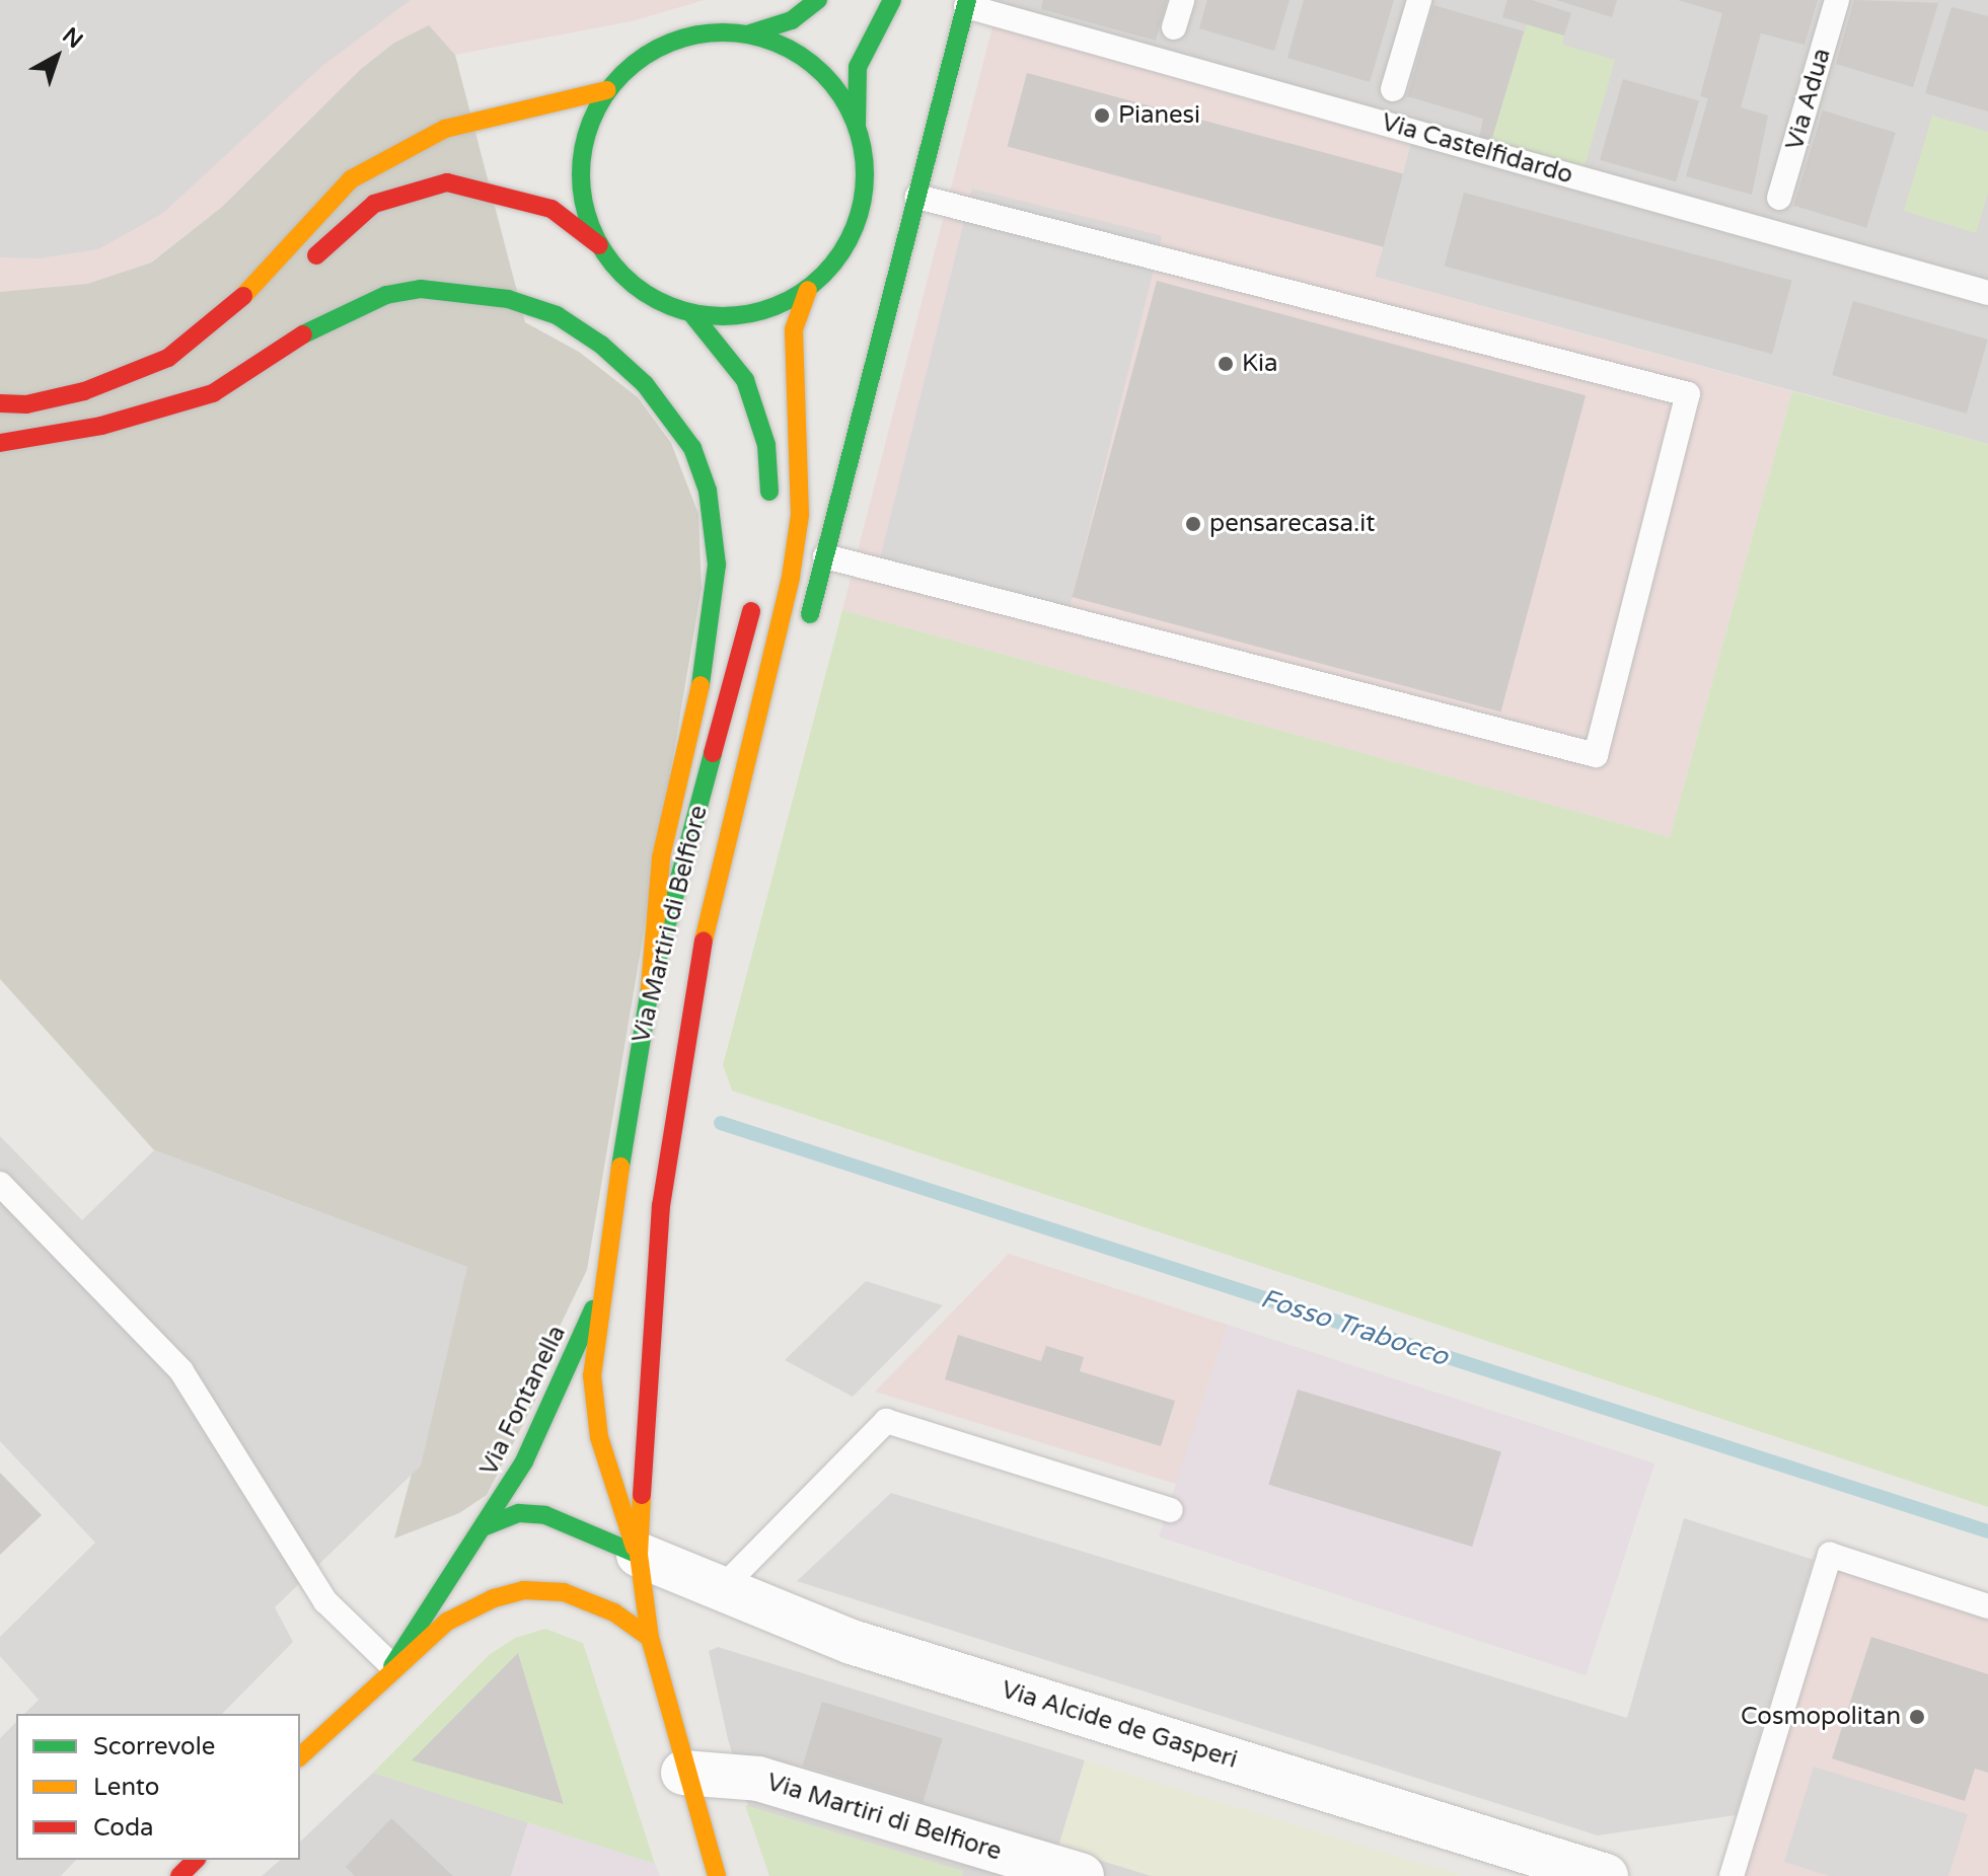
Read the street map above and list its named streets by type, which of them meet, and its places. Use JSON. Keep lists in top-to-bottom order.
{
  "streets": {
    "main road": ["Via Martiri di Belfiore", "Via Fontanella"],
    "street": ["Via Alcide de Gasperi"],
    "lane": ["Via Adua", "Via Castelfidardo"]
  },
  "crossings": [
    ["Via Martiri di Belfiore", "Via Fontanella"],
    ["Via Martiri di Belfiore", "Via Alcide de Gasperi"]
  ],
  "water": ["Fosso Trabocco"],
  "places": [
    "Pianesi",
    "Kia",
    "pensarecasa.it",
    "Cosmopolitan"
  ],
  "legend": ["Scorrevole", "Lento", "Coda"],
  "north": "top right"
}
